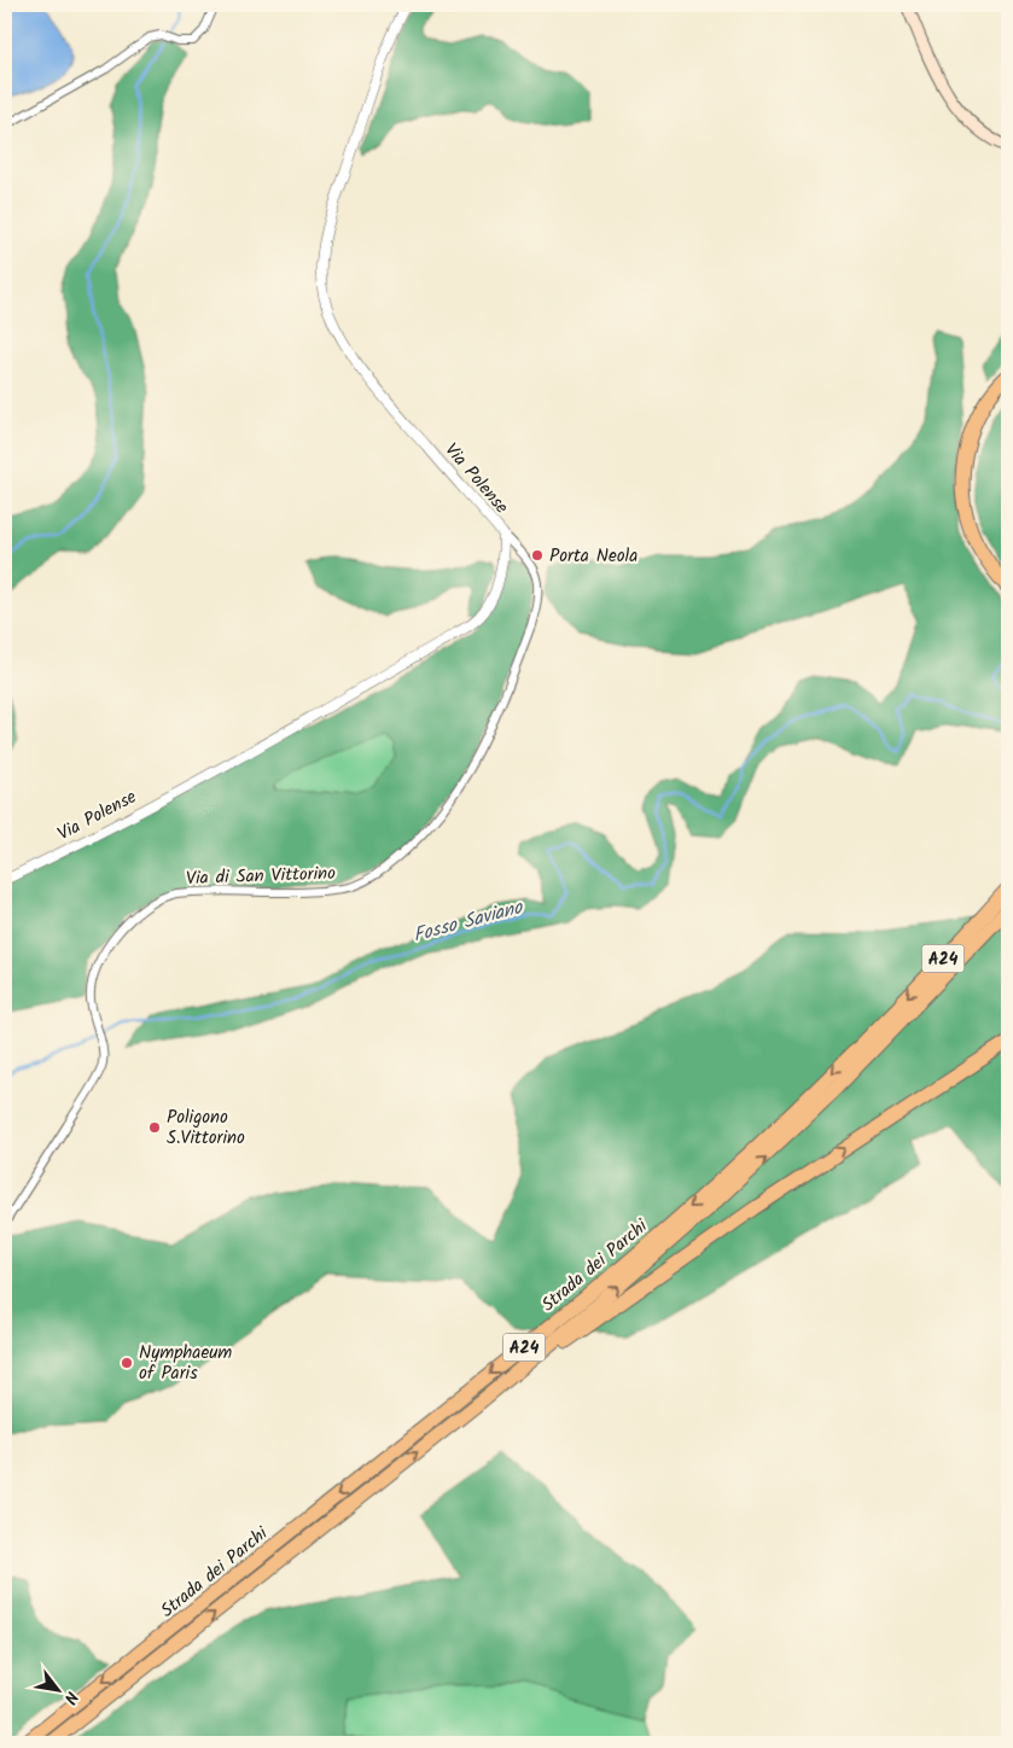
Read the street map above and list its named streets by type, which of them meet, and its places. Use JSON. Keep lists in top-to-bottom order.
{
  "streets": {
    "highway": ["A24", "Strada dei Parchi"],
    "street": ["Via Polense", "Via di San Vittorino"]
  },
  "crossings": [
    ["Via Polense", "Via di San Vittorino"]
  ],
  "water": ["Fosso Saviano"],
  "places": ["Porta Neola", "Poligono S.Vittorino", "Nymphaeum of Paris"],
  "north": "bottom right"
}
